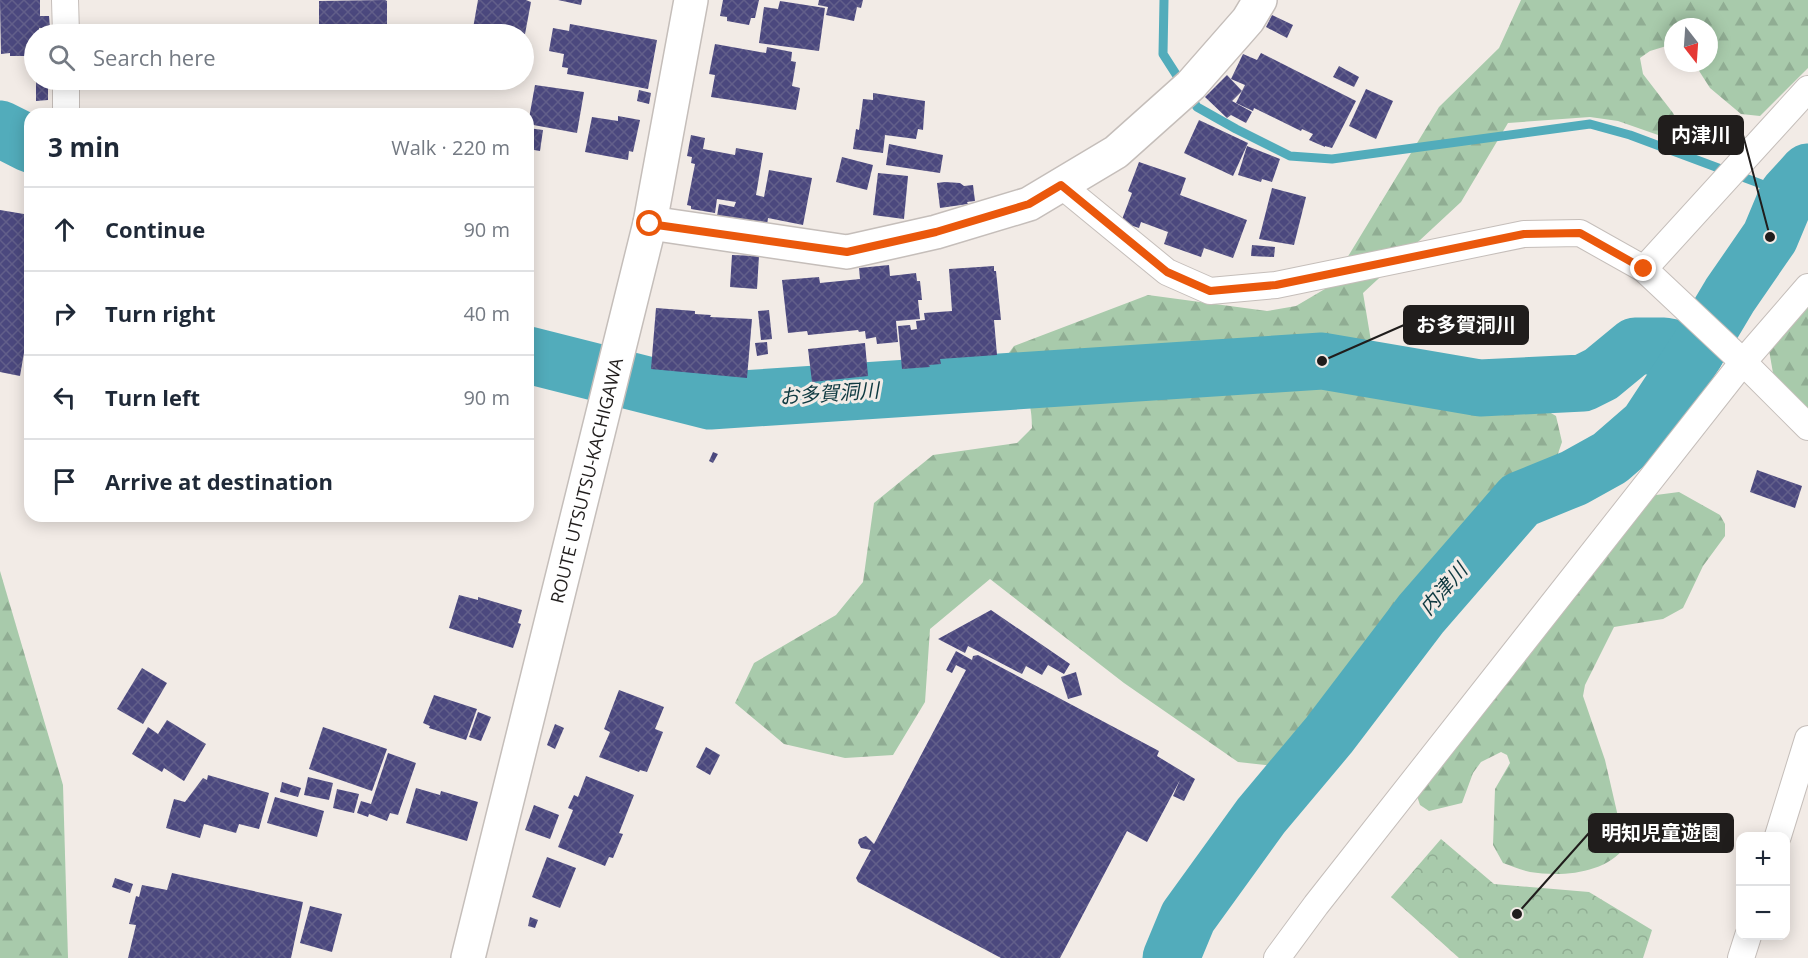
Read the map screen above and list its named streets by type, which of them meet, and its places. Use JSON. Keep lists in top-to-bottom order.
{
  "streets": {
    "main road": ["ROUTE UTSUTSU-KACHIGAWA"]
  },
  "water": ["お多賀洞川", "内津川"],
  "places": ["内津川", "お多賀洞川", "明知児童遊園"],
  "north": "bottom",
  "page": {
    "search": "Search here",
    "heading": ["3 min", "Walk · 220 m"],
    "list": [
      ["Continue", "90 m"],
      ["Turn right", "40 m"],
      ["Turn left", "90 m"],
      "Arrive at destination"
    ],
    "map_buttons": ["+", "−"]
  }
}
